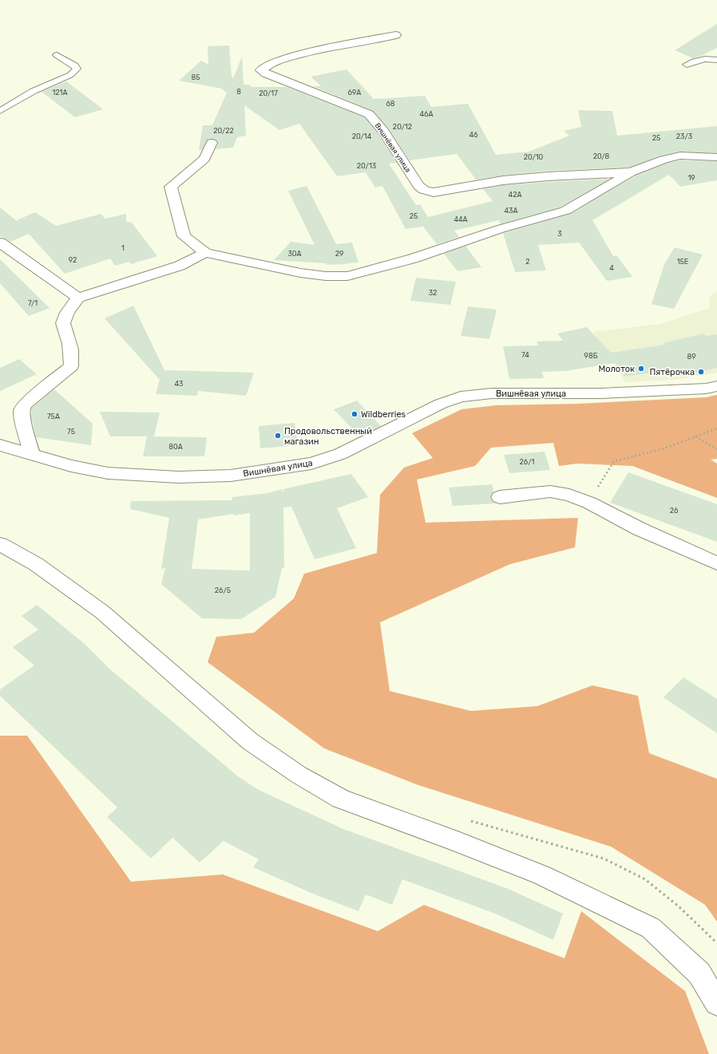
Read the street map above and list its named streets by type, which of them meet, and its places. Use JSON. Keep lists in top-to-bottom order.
{
  "streets": {
    "street": ["Вишнёвая улица"]
  },
  "places": [
    "Молоток",
    "Пятёрочка",
    "Wildberries",
    "Продовольственный магазин"
  ],
  "house_numbers": [
    "85",
    "8",
    "121А",
    "69А",
    "20/17",
    "68",
    "46А",
    "20/12",
    "20/22",
    "46",
    "20/14",
    "23/3",
    "25",
    "20/8",
    "20/10",
    "20/13",
    "19",
    "42А",
    "43А",
    "25",
    "44А",
    "3",
    "1",
    "30А",
    "29",
    "92",
    "2",
    "15Е",
    "4",
    "32",
    "7/1",
    "74",
    "98Б",
    "89",
    "43",
    "75А",
    "75",
    "80А",
    "26/1",
    "26",
    "26/5"
  ]
}
